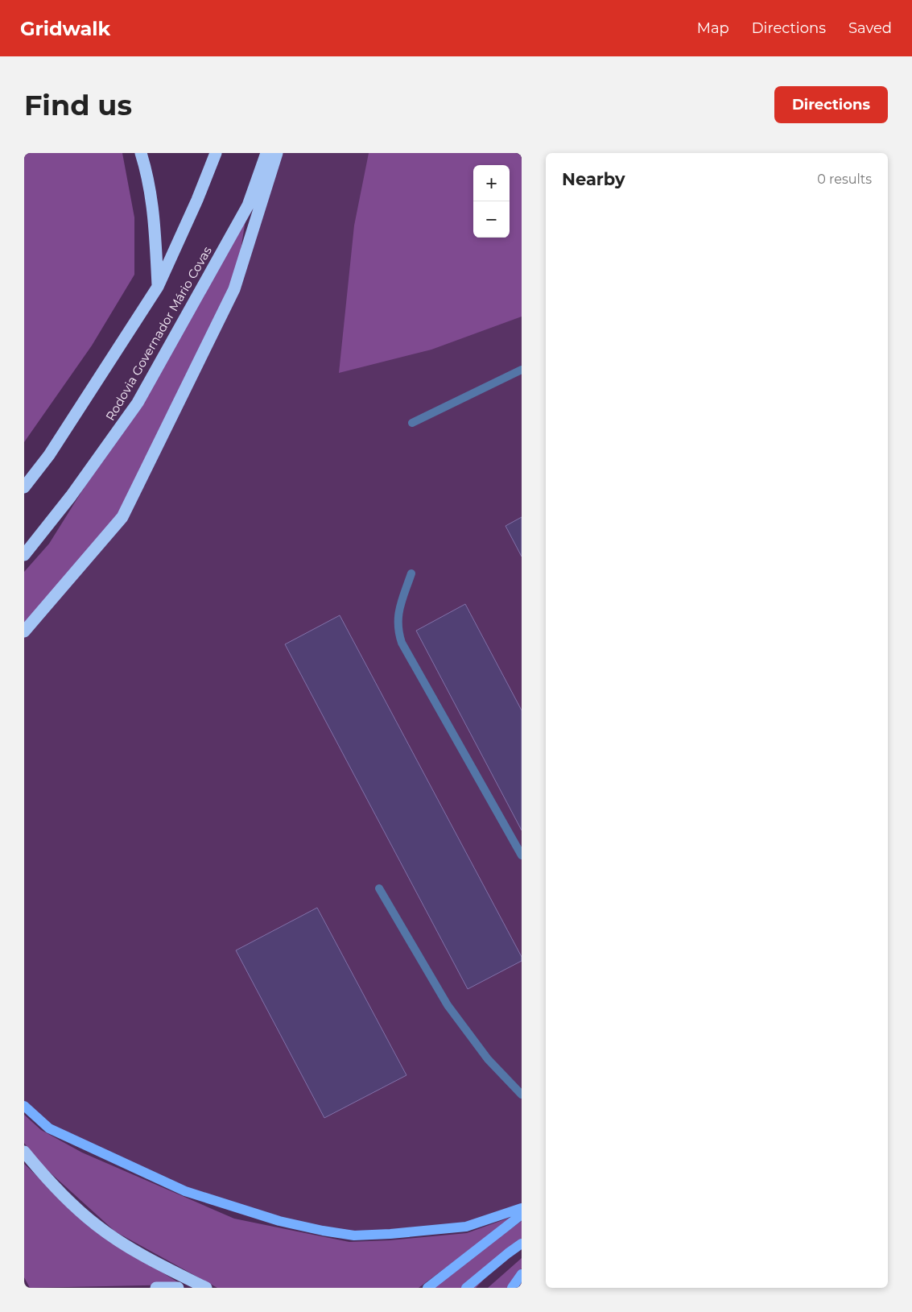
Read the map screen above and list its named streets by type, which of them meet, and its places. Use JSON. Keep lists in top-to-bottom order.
{
  "streets": {
    "highway": ["Rodovia Governador Mário Covas"]
  },
  "page": {
    "header": "Gridwalk",
    "nav": ["Map", "Directions", "Saved"],
    "buttons": "Directions",
    "title": "Find us",
    "heading": ["Nearby", "0 results"],
    "map_buttons": ["+", "−"]
  }
}
